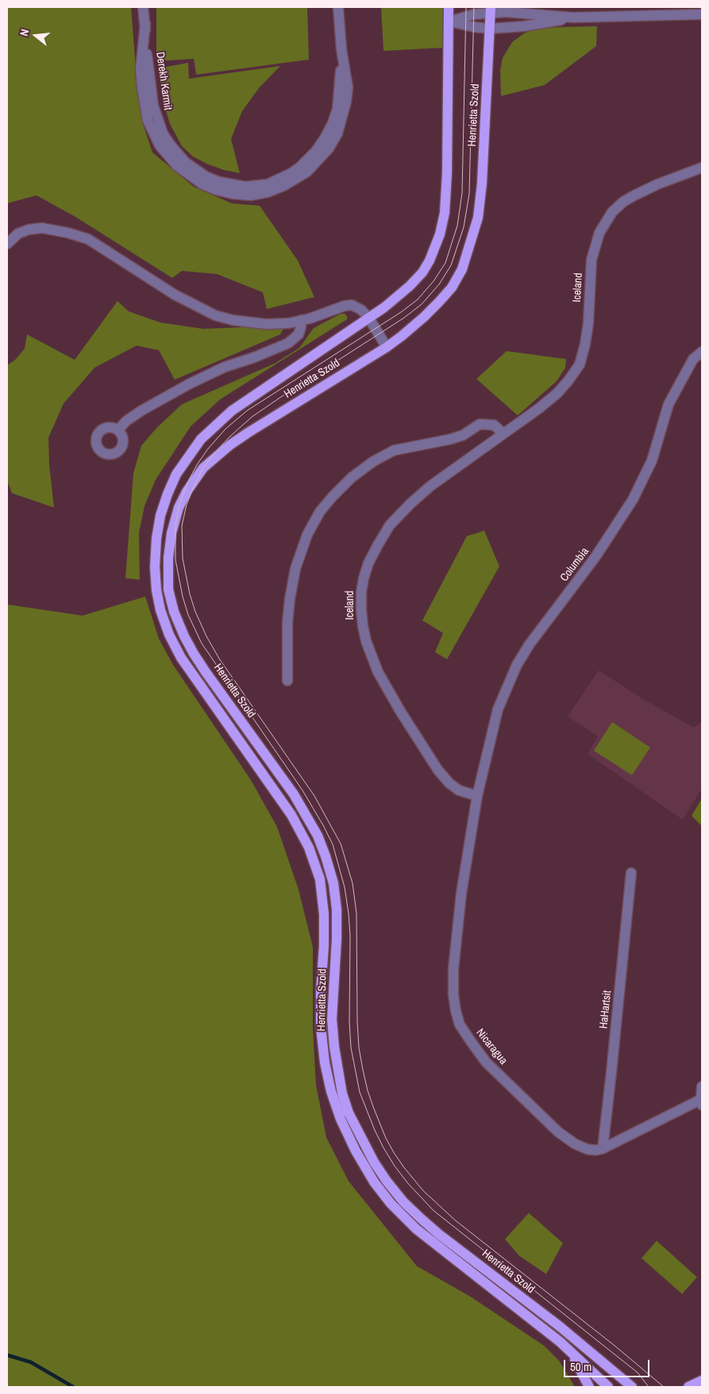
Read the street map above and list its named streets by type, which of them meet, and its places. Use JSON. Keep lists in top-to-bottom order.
{
  "streets": {
    "main road": ["Henrietta Szold"],
    "street": [
      "Derekh Karmit",
      "Iceland",
      "Columbia",
      "HaHartsit",
      "Nicaragua"
    ]
  },
  "crossings": [
    ["Iceland", "Columbia"],
    ["Iceland", "Nicaragua"],
    ["Columbia", "Nicaragua"],
    ["HaHartsit", "Nicaragua"]
  ],
  "scale_bar": "50 m",
  "north": "left"
}
